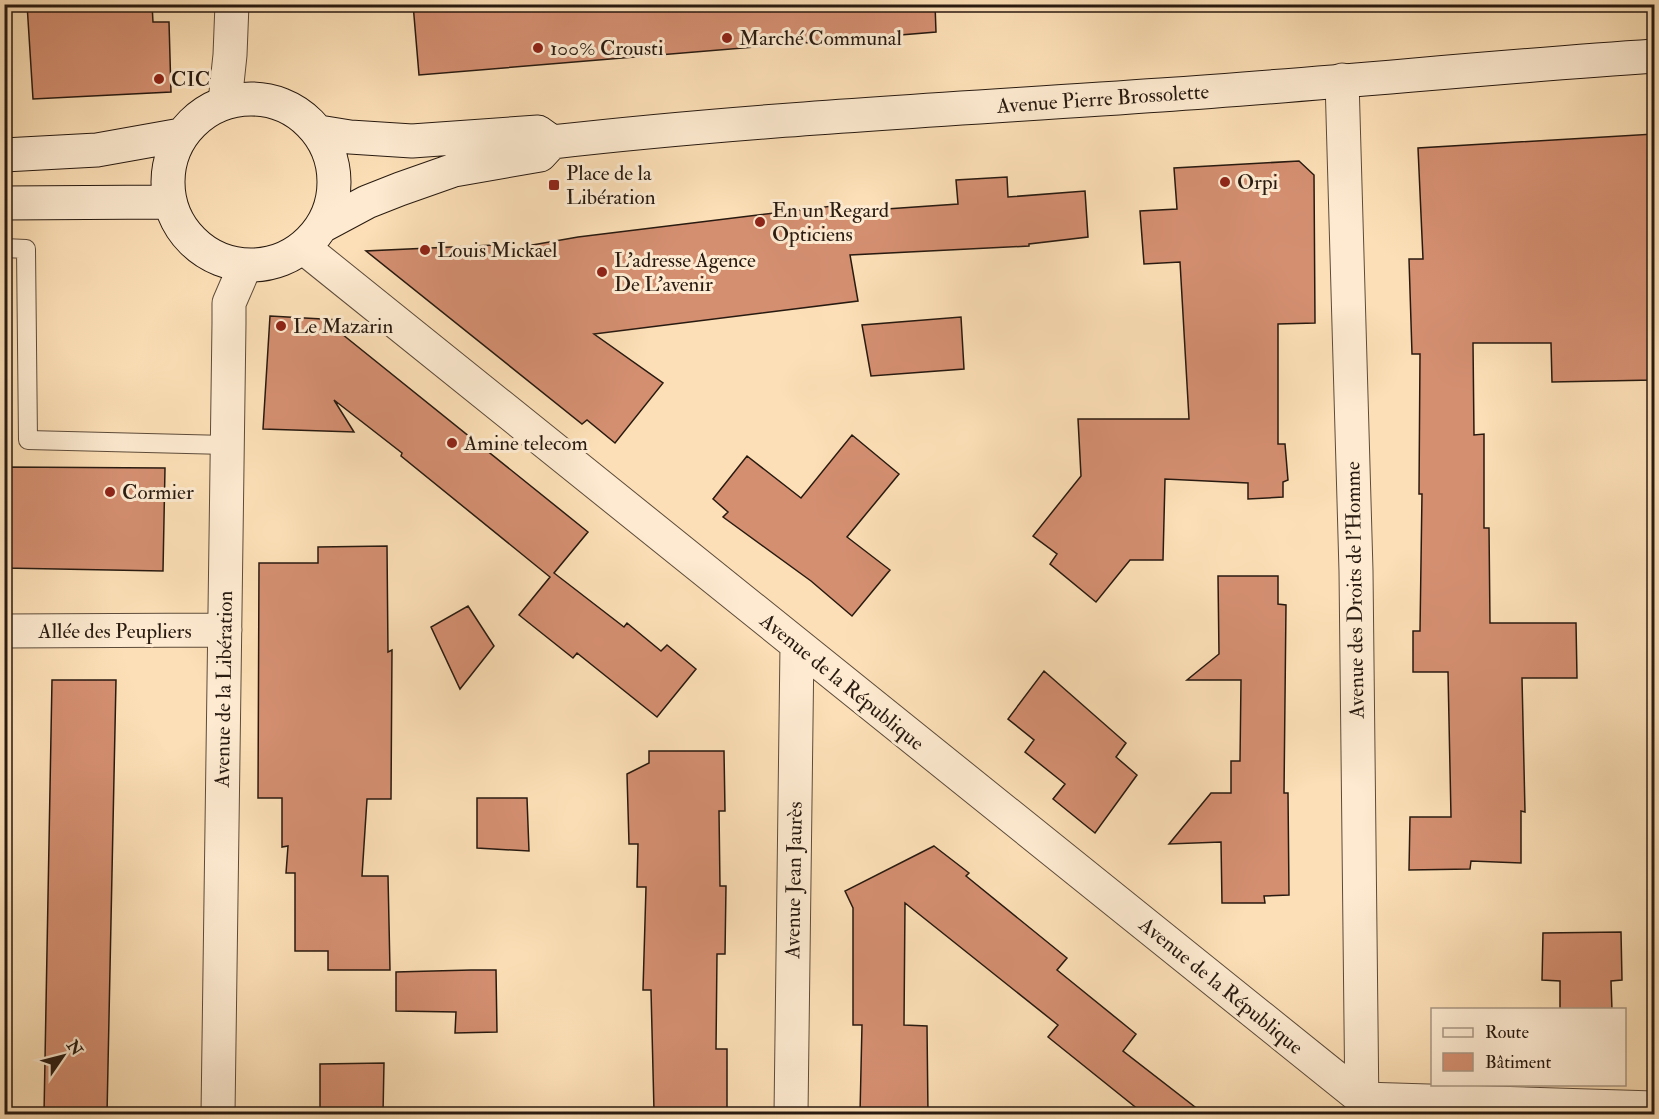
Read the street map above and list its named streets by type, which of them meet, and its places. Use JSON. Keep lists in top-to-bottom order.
{
  "streets": {
    "street": [
      "Avenue Pierre Brossolette",
      "Avenue des Droits de l'Homme",
      "Allée des Peupliers",
      "Avenue de la République",
      "Avenue de la Libération",
      "Avenue Jean Jaurès"
    ]
  },
  "crossings": [
    ["Avenue Pierre Brossolette", "Avenue des Droits de l'Homme"],
    ["Avenue Pierre Brossolette", "Avenue de la République"],
    ["Avenue Pierre Brossolette", "Avenue de la Libération"],
    ["Avenue des Droits de l'Homme", "Avenue de la République"],
    ["Allée des Peupliers", "Avenue de la Libération"],
    ["Avenue de la République", "Avenue de la Libération"],
    ["Avenue de la République", "Avenue Jean Jaurès"]
  ],
  "places": {
    "other": [
      "Marché Communal",
      "100% Crousti",
      "CIC",
      "Orpi",
      "En un Regard Opticiens",
      "Louis Mickael",
      "L'adresse Agence De L'avenir",
      "Le Mazarin",
      "Amine telecom",
      "Cormier"
    ],
    "transit": ["Place de la Libération"]
  },
  "legend": ["Route", "Bâtiment"],
  "north": "top right"
}
